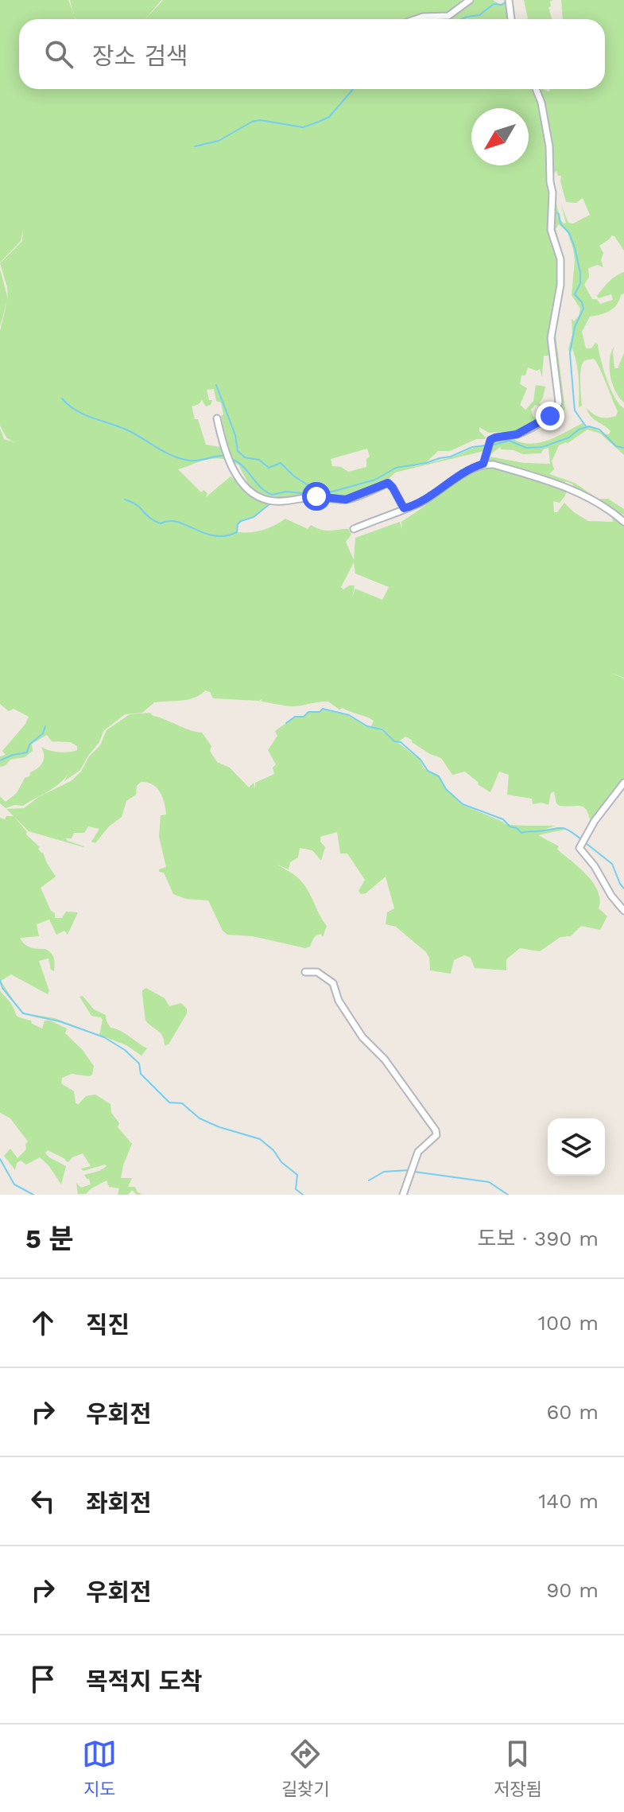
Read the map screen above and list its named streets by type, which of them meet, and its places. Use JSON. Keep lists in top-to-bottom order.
{
  "north": "bottom left",
  "page": {
    "search": "장소 검색",
    "heading": ["5 분", "도보 · 390 m"],
    "list": [
      ["직진", "100 m"],
      ["우회전", "60 m"],
      ["좌회전", "140 m"],
      ["우회전", "90 m"],
      "목적지 도착"
    ],
    "nav": ["지도", "길찾기", "저장됨"]
  }
}
